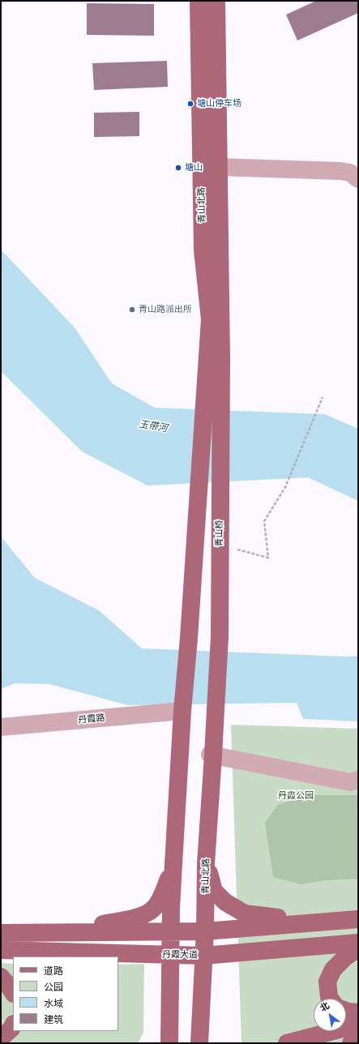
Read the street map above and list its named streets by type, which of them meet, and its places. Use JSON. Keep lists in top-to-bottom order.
{
  "streets": {
    "main road": ["青山北路", "青山桥", "丹霞大道"],
    "street": ["丹霞路"]
  },
  "crossings": [
    ["青山北路", "青山桥"],
    ["青山北路", "丹霞路"],
    ["青山北路", "丹霞大道"]
  ],
  "water": ["玉带河"],
  "parks": ["丹霞公园"],
  "places": ["塘山停车场", "塘山", "青山路派出所"],
  "legend": [
    "道路",
    "公园",
    "水域",
    "建筑"
  ],
  "north": "top left"
}
